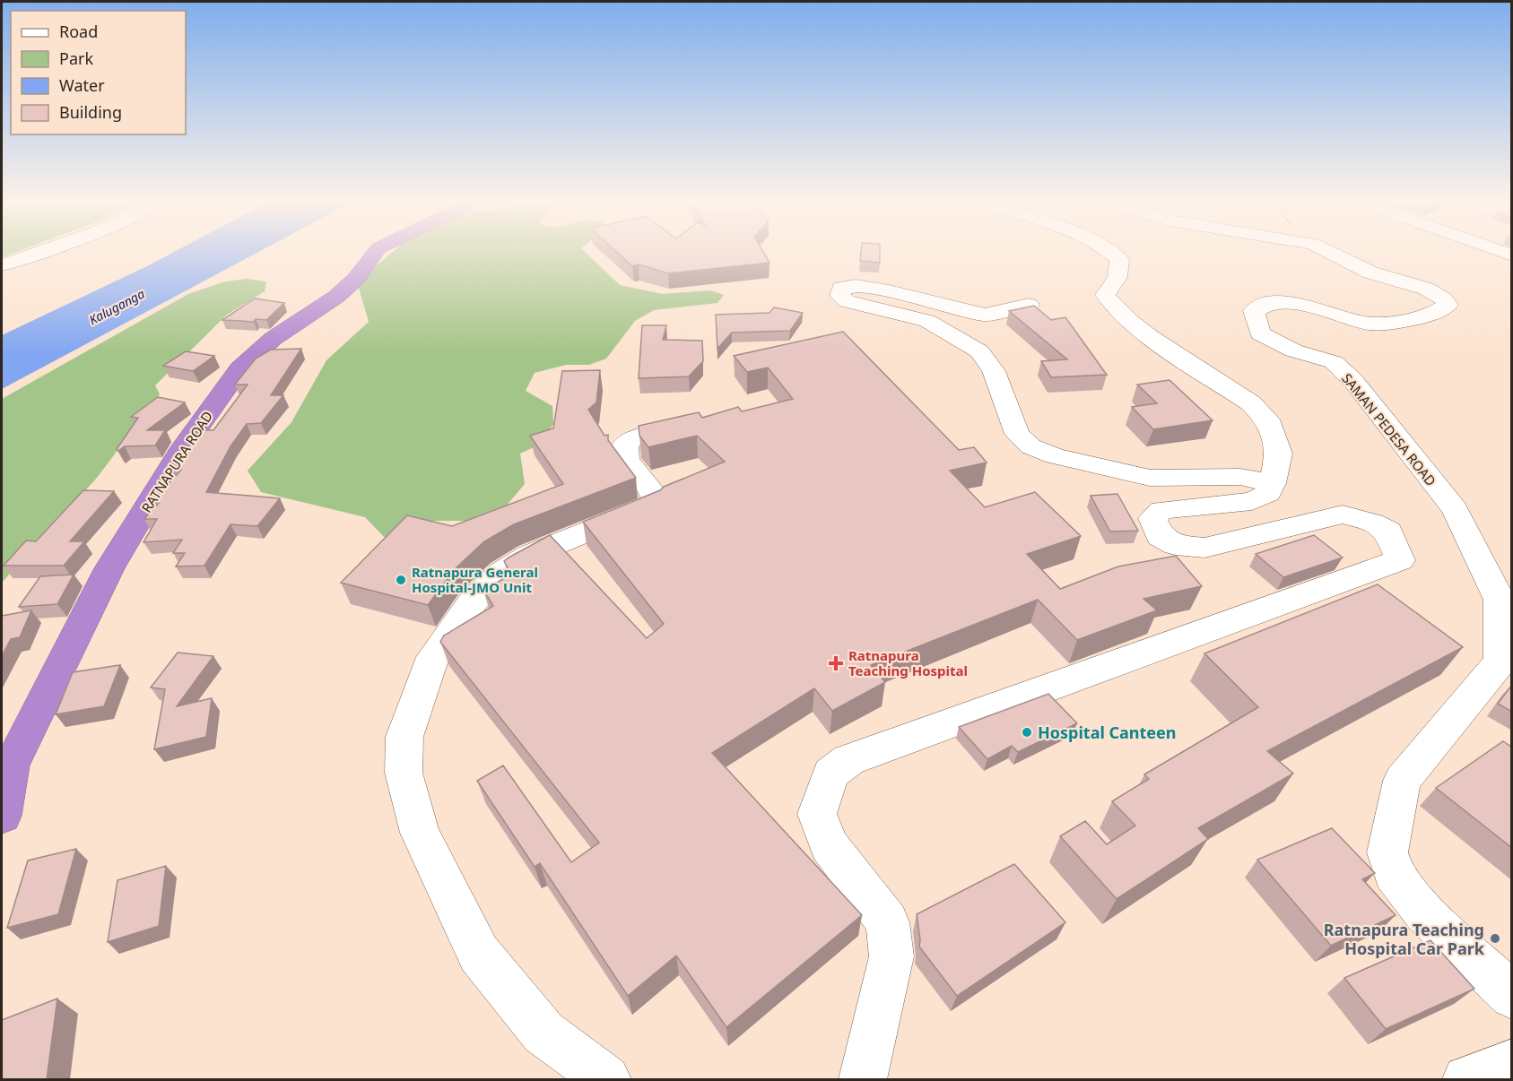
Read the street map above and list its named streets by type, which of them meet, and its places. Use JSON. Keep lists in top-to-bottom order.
{
  "streets": {
    "highway": ["RATNAPURA ROAD"],
    "street": ["SAMAN PEDESA ROAD"]
  },
  "water": ["Kaluganga"],
  "places": {
    "other": ["Ratnapura General Hospital-JMO Unit", "Hospital Canteen", "Ratnapura Teaching Hospital Car Park"],
    "health": ["Ratnapura Teaching Hospital"]
  },
  "legend": [
    "Road",
    "Park",
    "Water",
    "Building"
  ]
}
